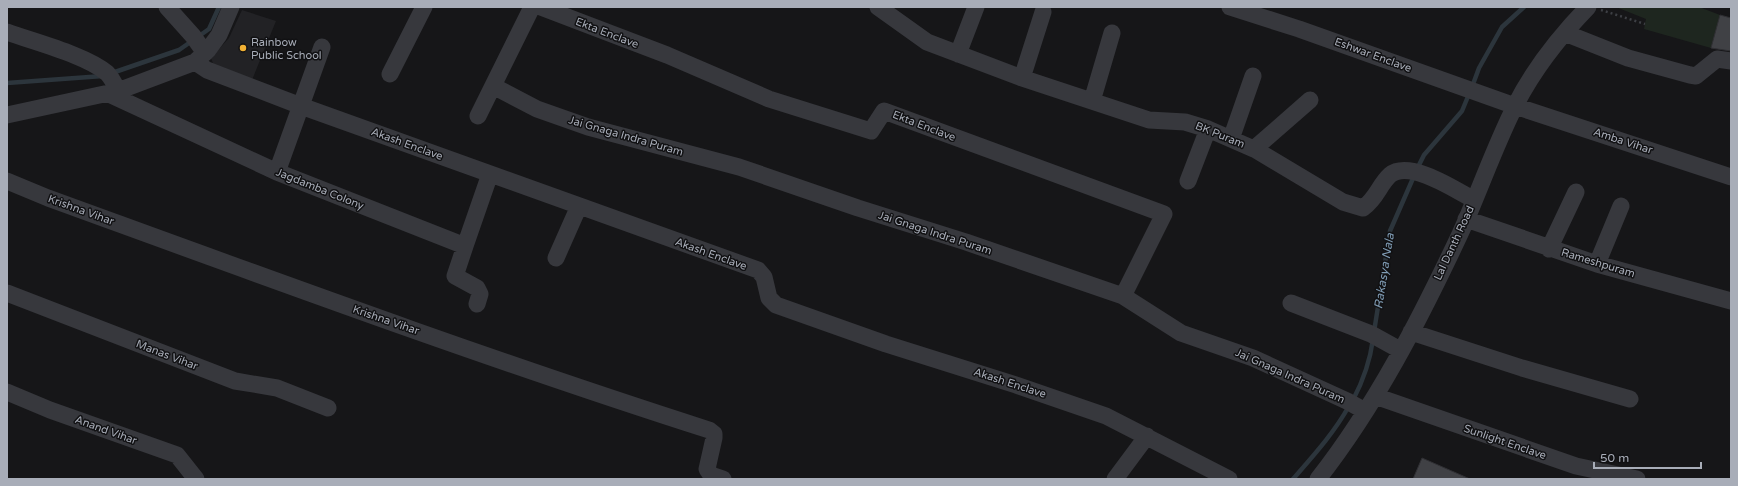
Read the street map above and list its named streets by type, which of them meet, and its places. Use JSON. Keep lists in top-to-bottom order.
{
  "streets": {
    "street": [
      "Ekta Enclave",
      "Eshwar Enclave",
      "BK Puram",
      "Jai Gnaga Indra Puram",
      "Amba Vihar",
      "Akash Enclave",
      "Jagdamba Colony",
      "Krishna Vihar",
      "Lal Danth Road",
      "Rameshpuram",
      "Manas Vihar",
      "Anand Vihar",
      "Sunlight Enclave"
    ]
  },
  "crossings": [
    ["Ekta Enclave", "Jai Gnaga Indra Puram"],
    ["Eshwar Enclave", "Amba Vihar"],
    ["Eshwar Enclave", "Lal Danth Road"],
    ["BK Puram", "Lal Danth Road"],
    ["Jai Gnaga Indra Puram", "Lal Danth Road"],
    ["Amba Vihar", "Lal Danth Road"],
    ["Lal Danth Road", "Rameshpuram"],
    ["Lal Danth Road", "Sunlight Enclave"]
  ],
  "water": ["Rakasya Nala"],
  "places": ["Rainbow Public School"],
  "scale_bar": "50 m"
}
